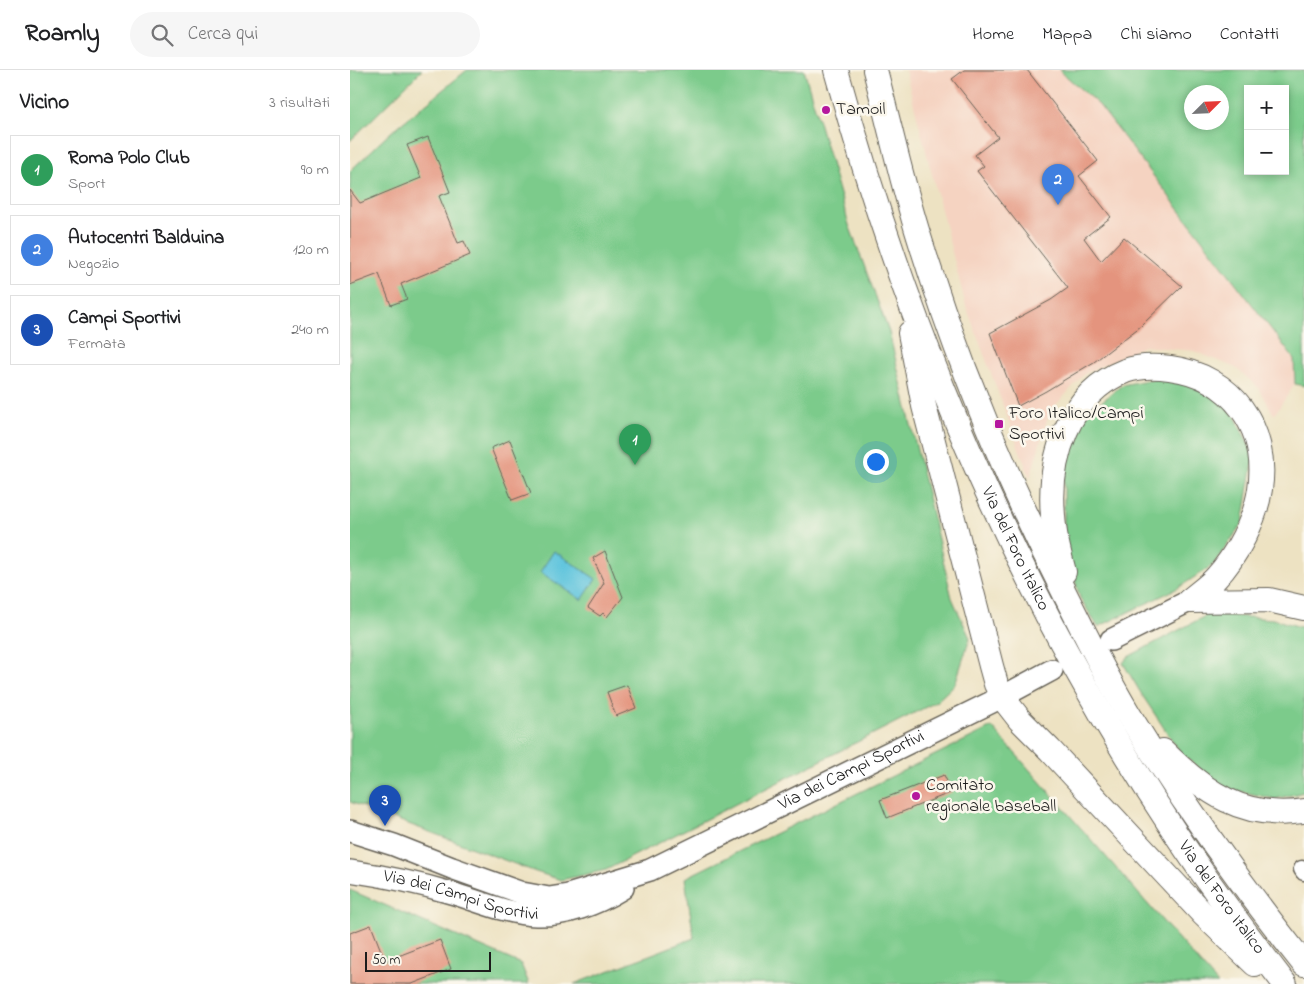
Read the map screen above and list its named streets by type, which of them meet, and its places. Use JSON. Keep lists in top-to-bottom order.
{
  "streets": {
    "highway": ["Via del Foro Italico"],
    "main road": ["Via dei Campi Sportivi"]
  },
  "places": {
    "other": ["Tamoil", "Comitato regionale baseball"],
    "transit": ["Foro Italico/Campi Sportivi"]
  },
  "scale_bar": "50 m",
  "north": "top right",
  "page": {
    "header": "Roamly",
    "search": "Cerca qui",
    "nav": [
      "Home",
      "Mappa",
      "Chi siamo",
      "Contatti"
    ],
    "heading": ["Vicino", "3 risultati"],
    "map_buttons": ["+", "−"],
    "list": [
      {
        "mark": "1",
        "name": "Roma Polo Club",
        "note": "Sport",
        "value": "90 m"
      },
      {
        "mark": "2",
        "name": "Autocentri Balduina",
        "note": "Negozio",
        "value": "120 m"
      },
      {
        "mark": "3",
        "name": "Campi Sportivi",
        "note": "Fermata",
        "value": "240 m"
      }
    ],
    "pins": ["2", "1", "3"],
    "scale": "50 m"
  }
}
